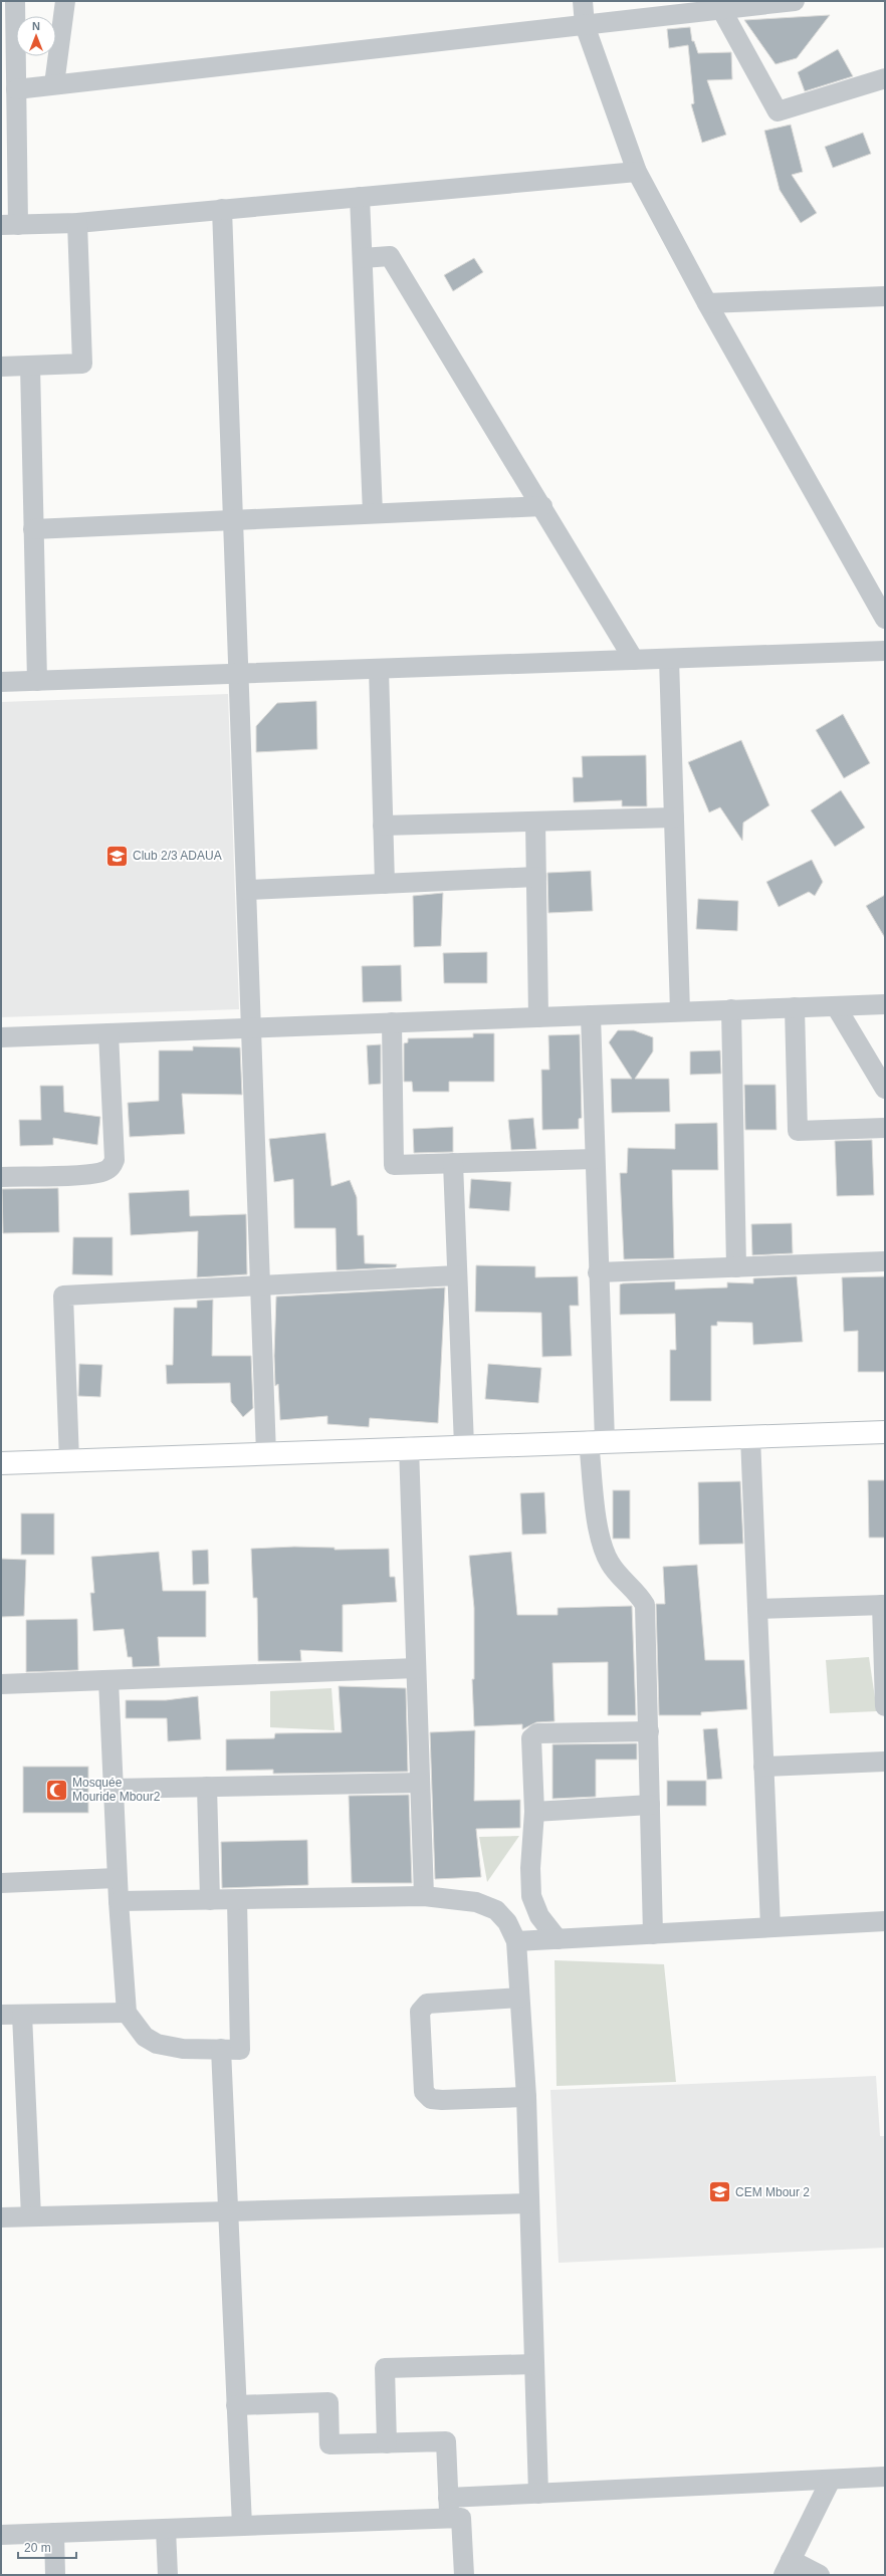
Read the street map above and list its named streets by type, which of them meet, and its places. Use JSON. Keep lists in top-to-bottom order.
{
  "places": {
    "school or university": ["Club 2/3 ADAUA", "CEM Mbour 2"],
    "mosque": ["Mosquée Mouride Mbour2"]
  },
  "scale_bar": "20 m",
  "north": "top"
}
